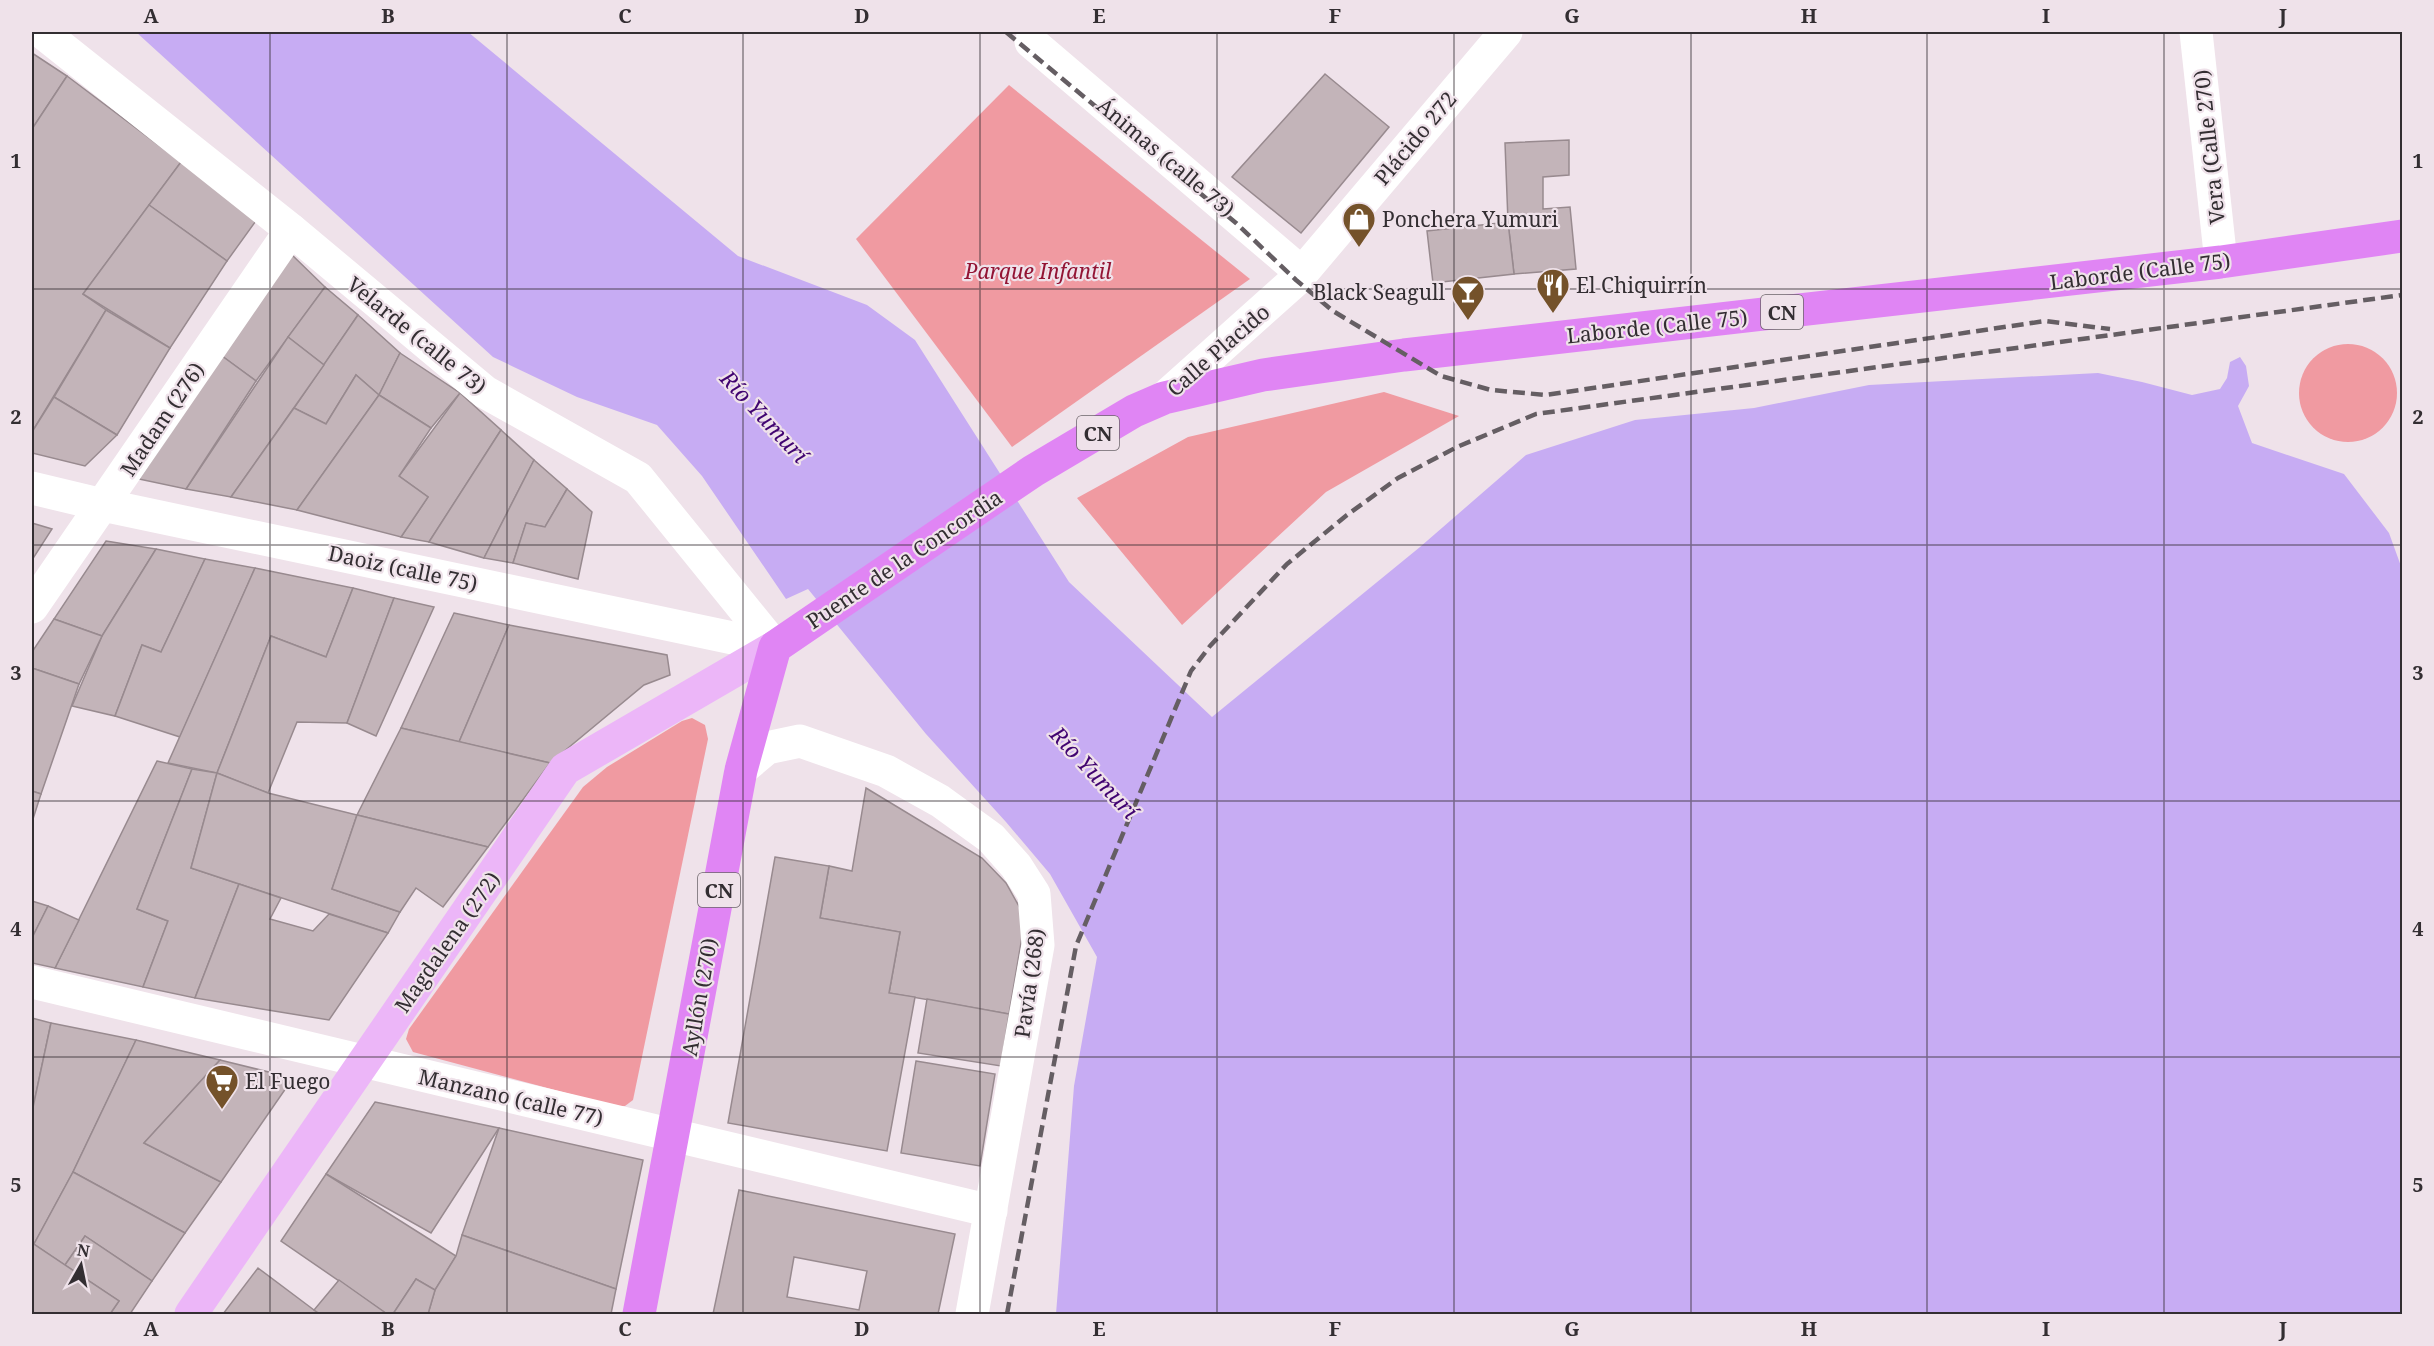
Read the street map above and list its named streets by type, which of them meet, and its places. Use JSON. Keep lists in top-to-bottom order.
{
  "streets": {
    "highway": [
      "Laborde (Calle 75)",
      "CN",
      "Calle Placido",
      "Puente de la Concordia",
      "Ayllón (270)"
    ],
    "main road": ["Magdalena (272)"],
    "street": [
      "Plácido 272",
      "Vera (Calle 270)",
      "Ánimas (calle 73)",
      "Velarde (calle 73)",
      "Madam (276)",
      "Daoiz (calle 75)",
      "Pavía (268)",
      "Manzano (calle 77)"
    ]
  },
  "crossings": [
    ["Plácido 272", "Ánimas (calle 73)"],
    ["Plácido 272", "Calle Placido"],
    ["Vera (Calle 270)", "Laborde (Calle 75)"],
    ["Ánimas (calle 73)", "Calle Placido"],
    ["Laborde (Calle 75)", "Calle Placido"],
    ["Velarde (calle 73)", "Madam (276)"],
    ["Velarde (calle 73)", "Puente de la Concordia"],
    ["Velarde (calle 73)", "Daoiz (calle 75)"],
    ["Velarde (calle 73)", "Magdalena (272)"],
    ["Velarde (calle 73)", "Ayllón (270)"],
    ["Calle Placido", "Puente de la Concordia"],
    ["Madam (276)", "Daoiz (calle 75)"],
    ["Puente de la Concordia", "Daoiz (calle 75)"],
    ["Puente de la Concordia", "Magdalena (272)"],
    ["Puente de la Concordia", "Ayllón (270)"],
    ["Daoiz (calle 75)", "Magdalena (272)"],
    ["Daoiz (calle 75)", "Ayllón (270)"],
    ["Magdalena (272)", "Ayllón (270)"],
    ["Magdalena (272)", "Manzano (calle 77)"],
    ["Pavía (268)", "Ayllón (270)"],
    ["Pavía (268)", "Manzano (calle 77)"],
    ["Ayllón (270)", "Manzano (calle 77)"]
  ],
  "water": ["Río Yumurí"],
  "parks": ["Parque Infantil"],
  "places": {
    "shop": ["Ponchera Yumuri"],
    "restaurant": ["El Chiquirrín"],
    "bar": ["Black Seagull"],
    "supermarket": ["El Fuego"]
  },
  "north": "top",
  "grid": {
    "columns": [
      "A",
      "B",
      "C",
      "D",
      "E",
      "F",
      "G",
      "H",
      "I",
      "J"
    ],
    "rows": [
      "1",
      "2",
      "3",
      "4",
      "5"
    ]
  }
}
